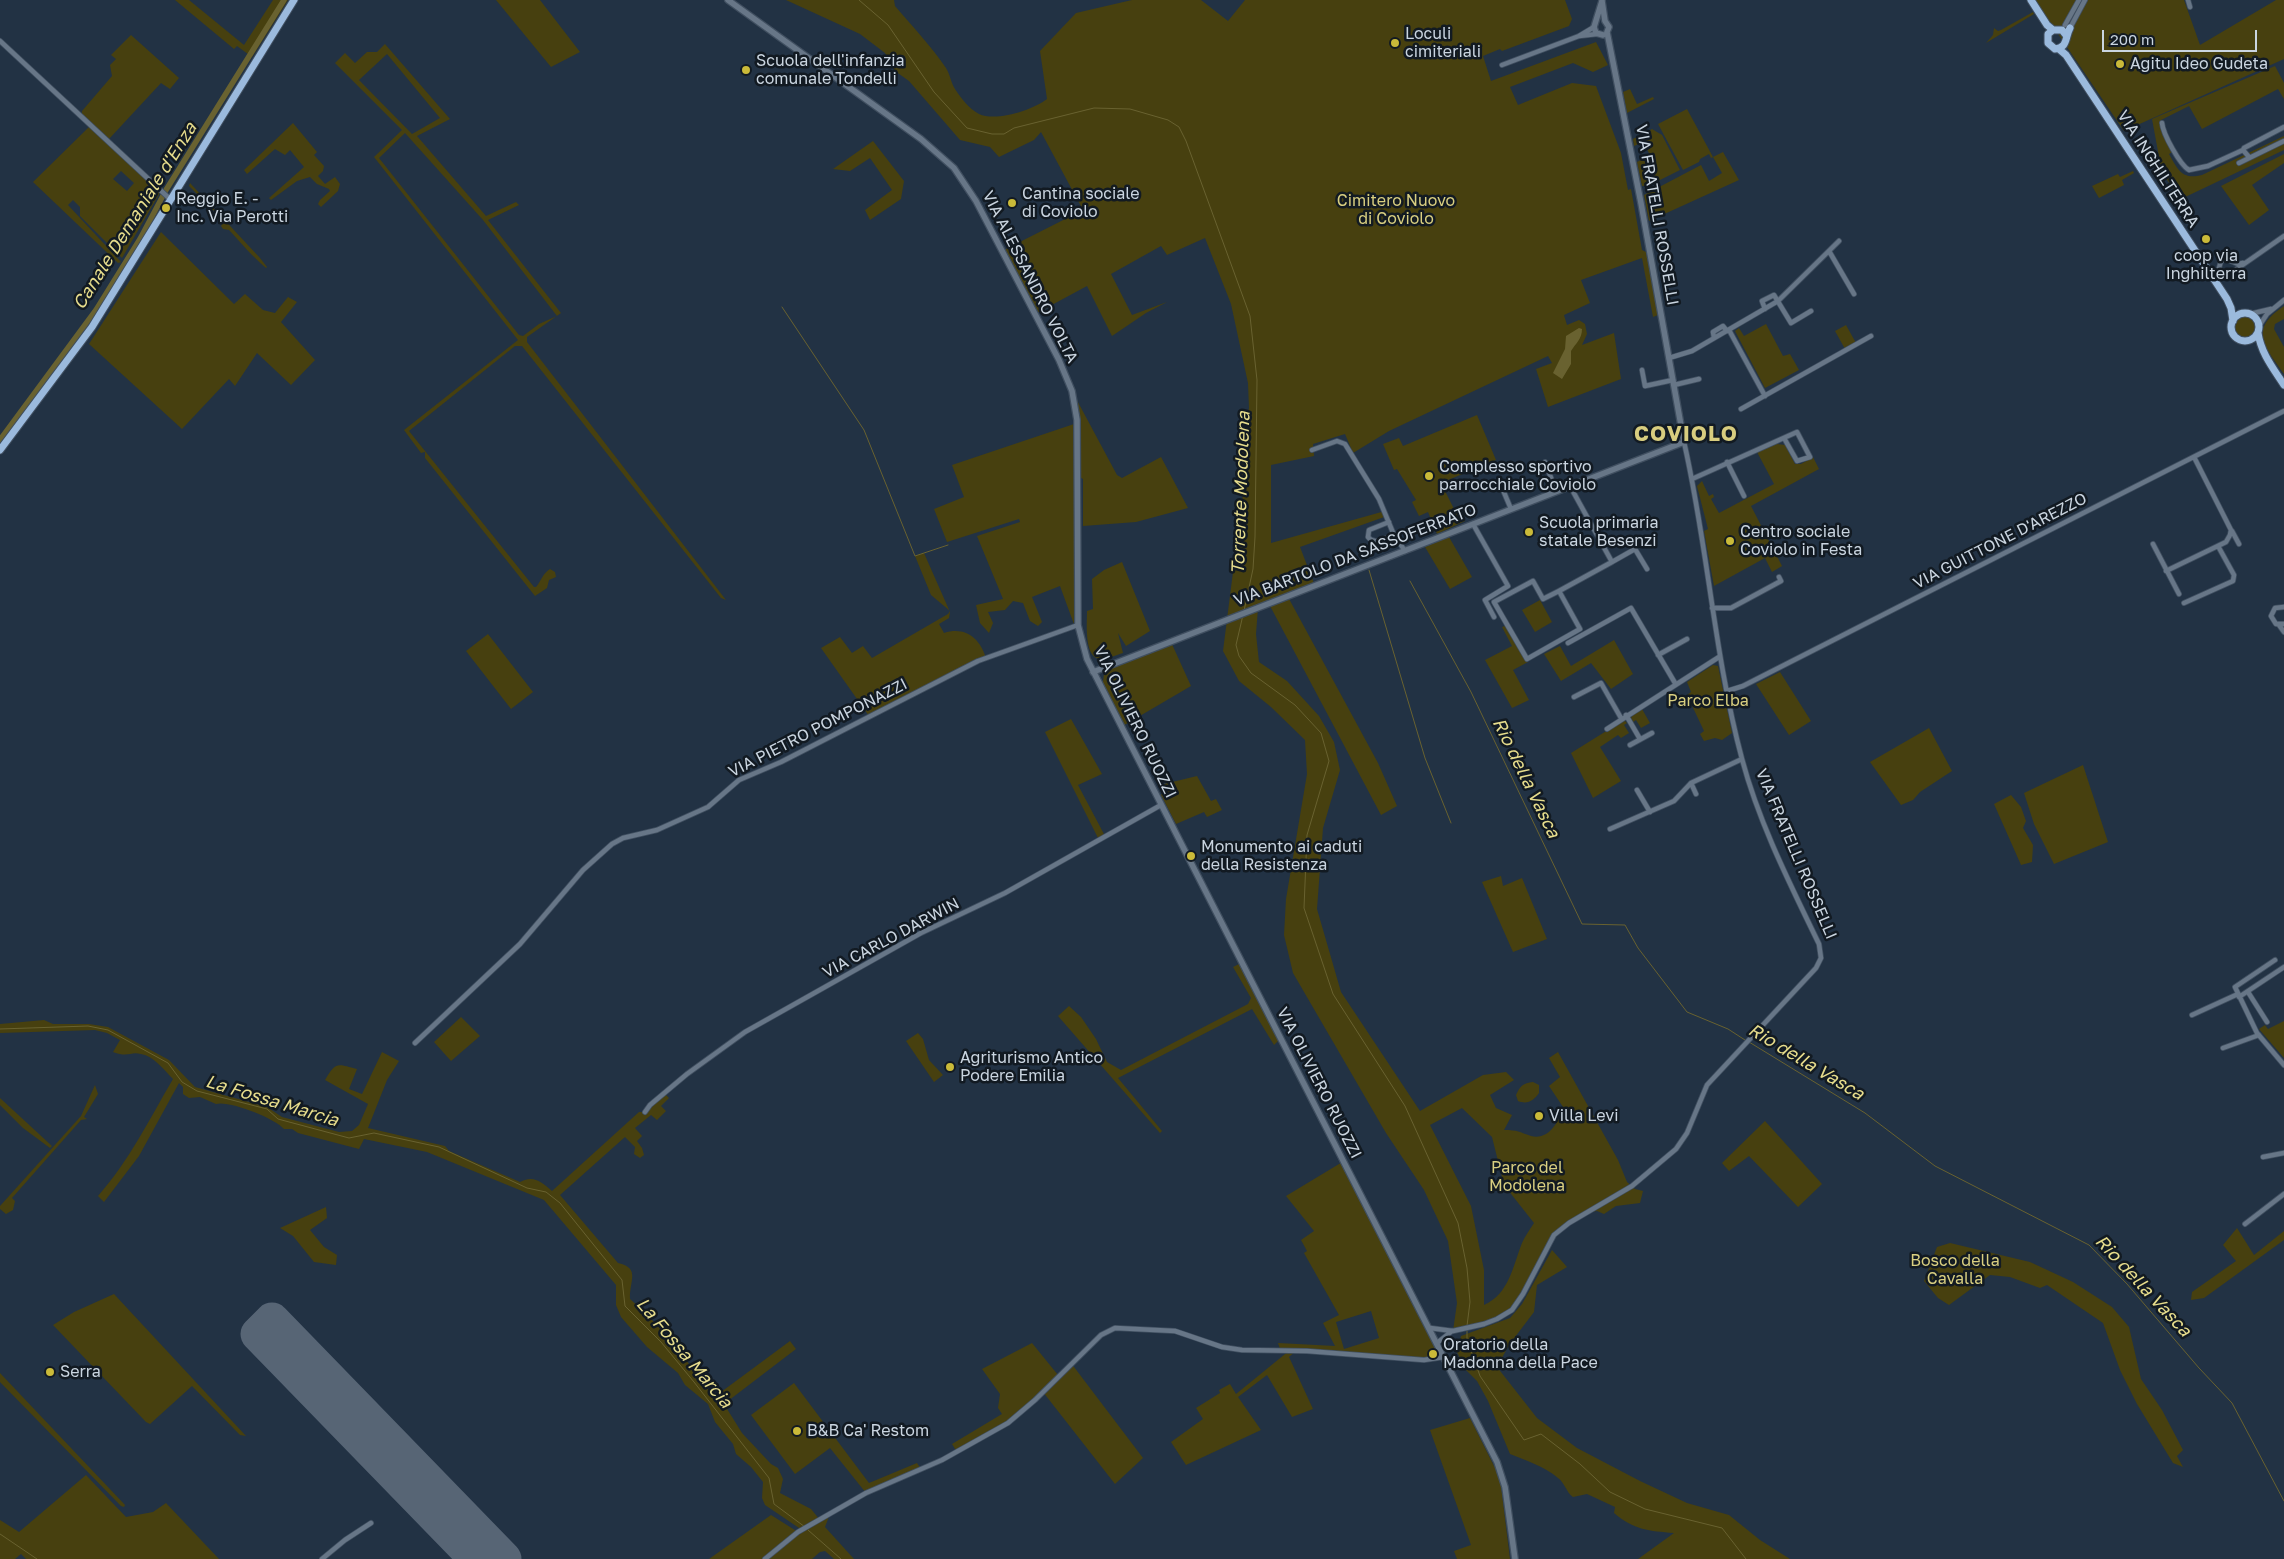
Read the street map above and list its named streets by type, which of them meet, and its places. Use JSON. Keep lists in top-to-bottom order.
{
  "streets": {
    "main road": ["VIA INGHILTERRA"],
    "street": [
      "VIA FRATELLI ROSSELLI",
      "VIA ALESSANDRO VOLTA",
      "VIA GUITTONE D'AREZZO",
      "VIA BARTOLO DA SASSOFERRATO",
      "VIA OLIVIERO RUOZZI",
      "VIA PIETRO POMPONAZZI",
      "VIA CARLO DARWIN"
    ]
  },
  "crossings": [
    ["VIA FRATELLI ROSSELLI", "VIA GUITTONE D'AREZZO"],
    ["VIA FRATELLI ROSSELLI", "VIA BARTOLO DA SASSOFERRATO"],
    ["VIA FRATELLI ROSSELLI", "VIA OLIVIERO RUOZZI"],
    ["VIA ALESSANDRO VOLTA", "VIA OLIVIERO RUOZZI"],
    ["VIA ALESSANDRO VOLTA", "VIA PIETRO POMPONAZZI"],
    ["VIA BARTOLO DA SASSOFERRATO", "VIA OLIVIERO RUOZZI"],
    ["VIA OLIVIERO RUOZZI", "VIA PIETRO POMPONAZZI"],
    ["VIA OLIVIERO RUOZZI", "VIA CARLO DARWIN"]
  ],
  "districts": ["COVIOLO"],
  "water": [
    "Canale Demaniale d'Enza",
    "Torrente Modolena",
    "Rio della Vasca",
    "La Fossa Marcia"
  ],
  "parks": [
    "Cimitero Nuovo di Coviolo",
    "Parco Elba",
    "Parco del Modolena",
    "Bosco della Cavalla"
  ],
  "places": [
    "Loculi cimiteriali",
    "Agitu Ideo Gudeta",
    "Scuola dell'infanzia comunale Tondelli",
    "Cantina sociale di Coviolo",
    "Reggio E. - Inc. Via Perotti",
    "coop via Inghilterra",
    "Complesso sportivo parrocchiale Coviolo",
    "Scuola primaria statale Besenzi",
    "Centro sociale Coviolo in Festa",
    "Monumento ai caduti della Resistenza",
    "Agriturismo Antico Podere Emilia",
    "Villa Levi",
    "Oratorio della Madonna della Pace",
    "Serra",
    "B&B Ca' Restom"
  ],
  "scale_bar": "200 m"
}
